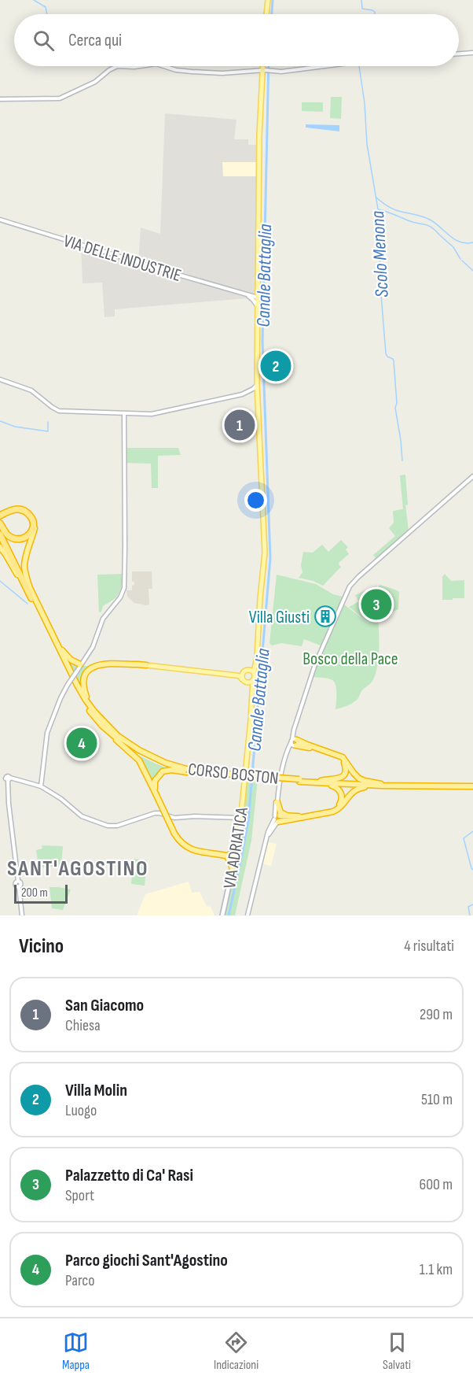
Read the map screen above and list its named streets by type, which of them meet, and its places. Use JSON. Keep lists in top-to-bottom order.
{
  "streets": {
    "highway": ["CORSO BOSTON"],
    "main road": ["VIA ADRIATICA"],
    "street": ["VIA DELLE INDUSTRIE"]
  },
  "districts": ["SANT'AGOSTINO"],
  "water": ["Scolo Menona", "Canale Battaglia"],
  "parks": ["Bosco della Pace"],
  "places": {
    "building": ["Villa Giusti"]
  },
  "scale_bar": "200 m",
  "page": {
    "search": "Cerca qui",
    "pins": [
      "2",
      "1",
      "3",
      "4"
    ],
    "scale": "200 m",
    "heading": ["Vicino", "4 risultati"],
    "list": [
      {
        "mark": "1",
        "name": "San Giacomo",
        "note": "Chiesa",
        "value": "290 m"
      },
      {
        "mark": "2",
        "name": "Villa Molin",
        "note": "Luogo",
        "value": "510 m"
      },
      {
        "mark": "3",
        "name": "Palazzetto di Ca' Rasi",
        "note": "Sport",
        "value": "600 m"
      },
      {
        "mark": "4",
        "name": "Parco giochi Sant'Agostino",
        "note": "Parco",
        "value": "1.1 km"
      }
    ],
    "nav": ["Mappa", "Indicazioni", "Salvati"]
  }
}
